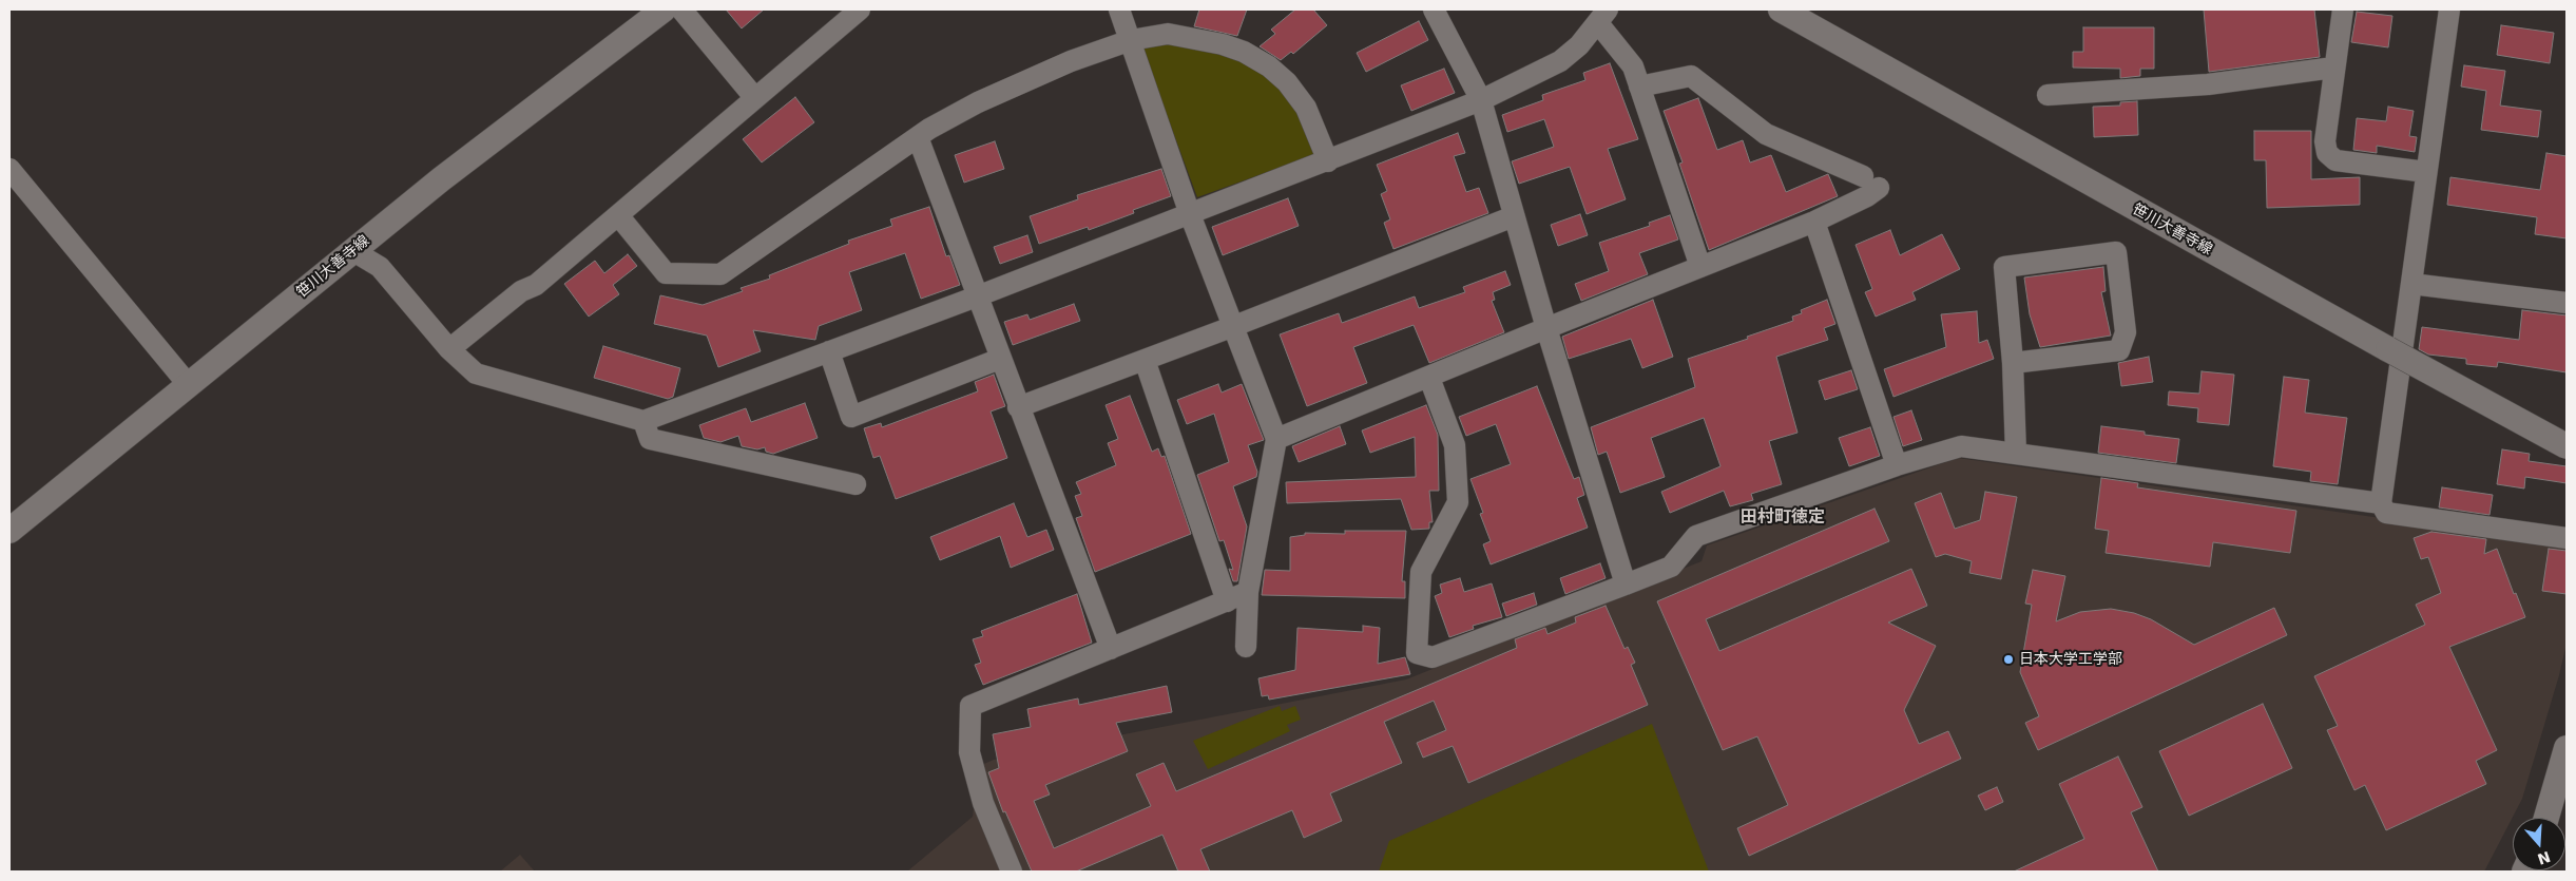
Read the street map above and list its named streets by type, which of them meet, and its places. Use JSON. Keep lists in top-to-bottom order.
{
  "streets": {
    "street": ["笹川大善寺線"]
  },
  "districts": ["田村町徳定"],
  "places": ["日本大学工学部"],
  "north": "bottom"
}
